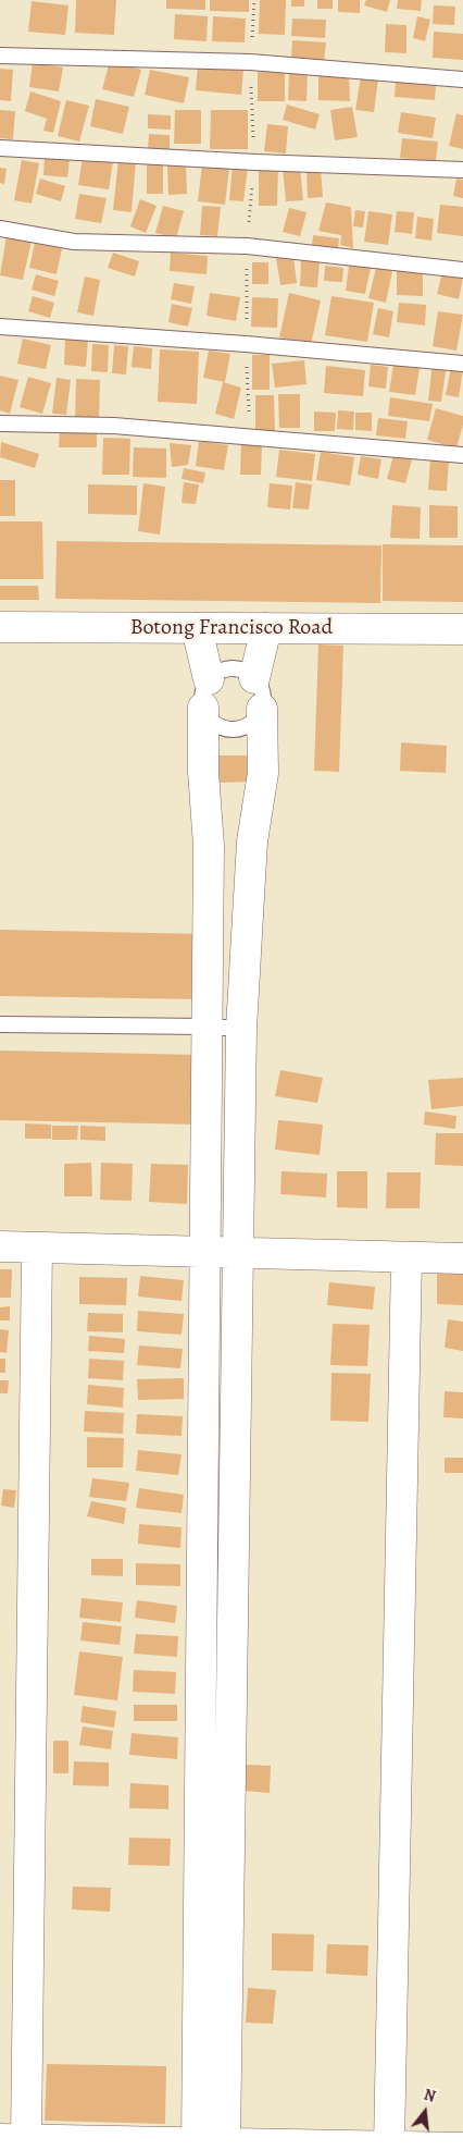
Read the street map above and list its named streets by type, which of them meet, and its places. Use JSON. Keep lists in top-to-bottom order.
{
  "streets": {
    "street": ["Botong Francisco Road"]
  },
  "north": "top"
}
